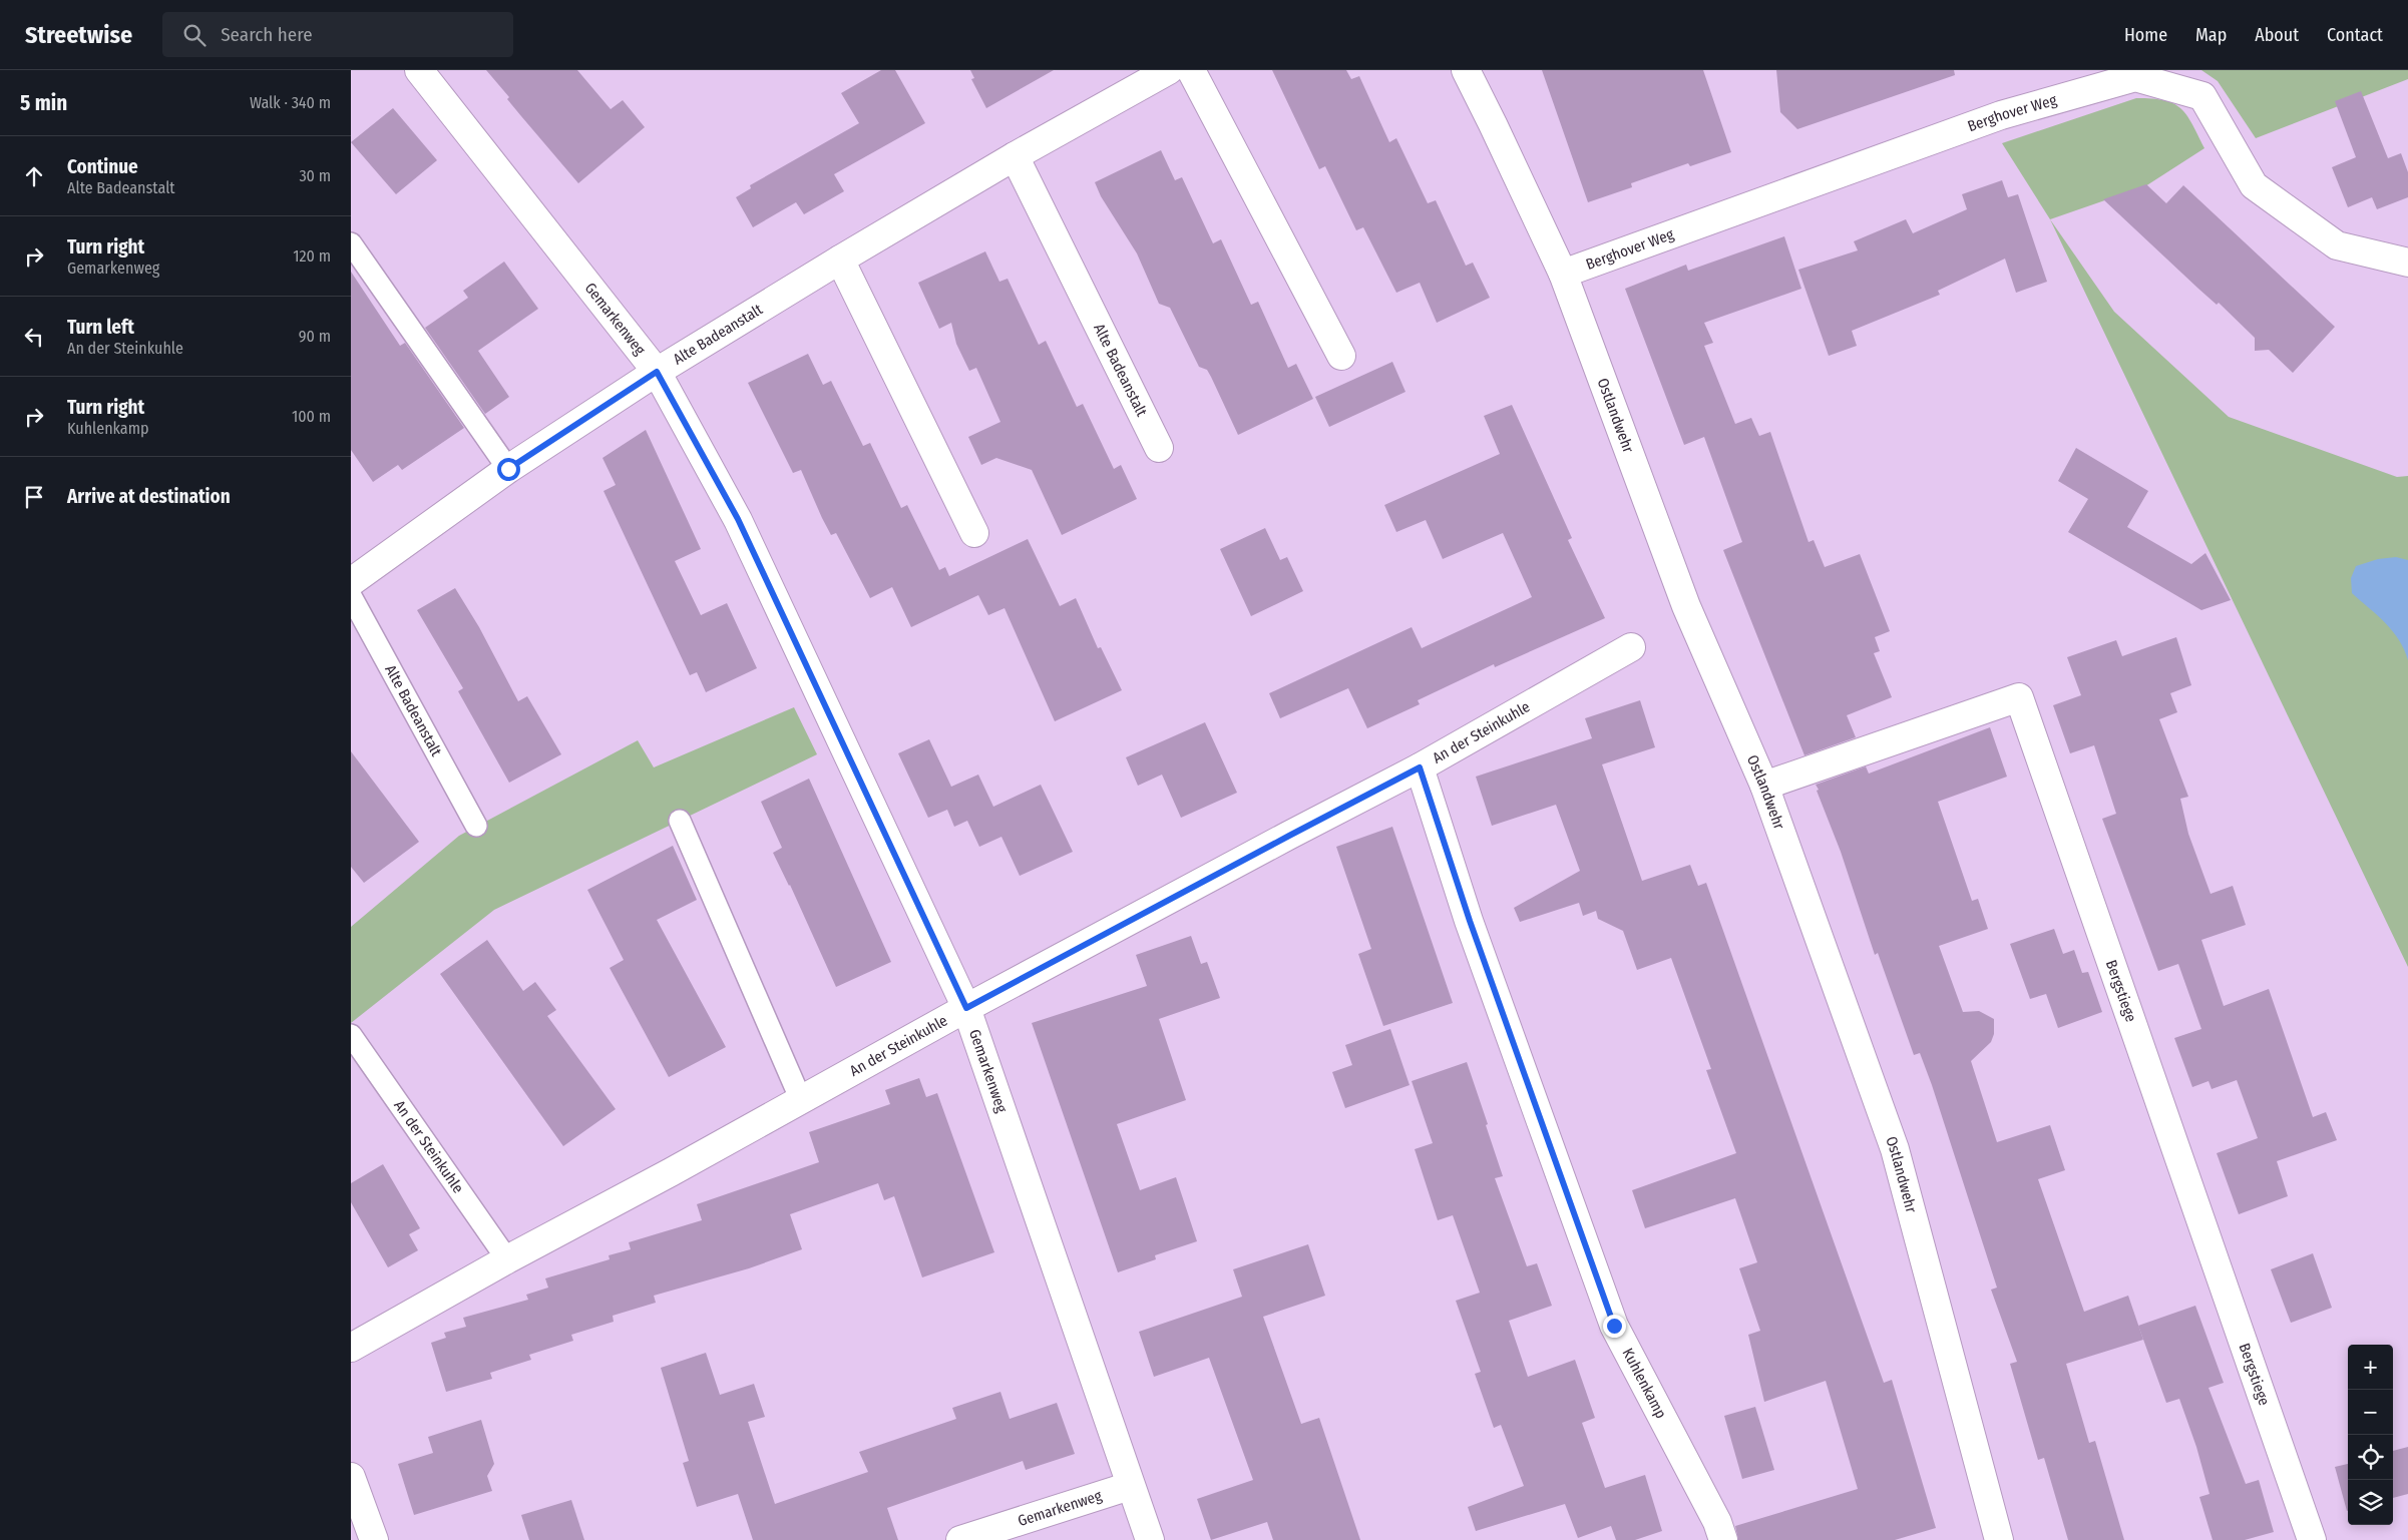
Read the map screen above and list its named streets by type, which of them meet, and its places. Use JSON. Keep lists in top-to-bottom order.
{
  "streets": {
    "street": [
      "Berghover Weg",
      "Gemarkenweg",
      "Alte Badeanstalt",
      "Ostlandwehr",
      "An der Steinkuhle",
      "Bergstiege",
      "Kuhlenkamp"
    ]
  },
  "crossings": [
    ["Berghover Weg", "Ostlandwehr"],
    ["Gemarkenweg", "Alte Badeanstalt"],
    ["Gemarkenweg", "An der Steinkuhle"],
    ["Ostlandwehr", "Bergstiege"],
    ["An der Steinkuhle", "Kuhlenkamp"]
  ],
  "page": {
    "header": "Streetwise",
    "search": "Search here",
    "nav": [
      "Home",
      "Map",
      "About",
      "Contact"
    ],
    "heading": ["5 min", "Walk · 340 m"],
    "list": [
      ["Continue", "Alte Badeanstalt", "30 m"],
      ["Turn right", "Gemarkenweg", "120 m"],
      ["Turn left", "An der Steinkuhle", "90 m"],
      ["Turn right", "Kuhlenkamp", "100 m"],
      "Arrive at destination"
    ],
    "map_buttons": ["+", "−"]
  }
}
